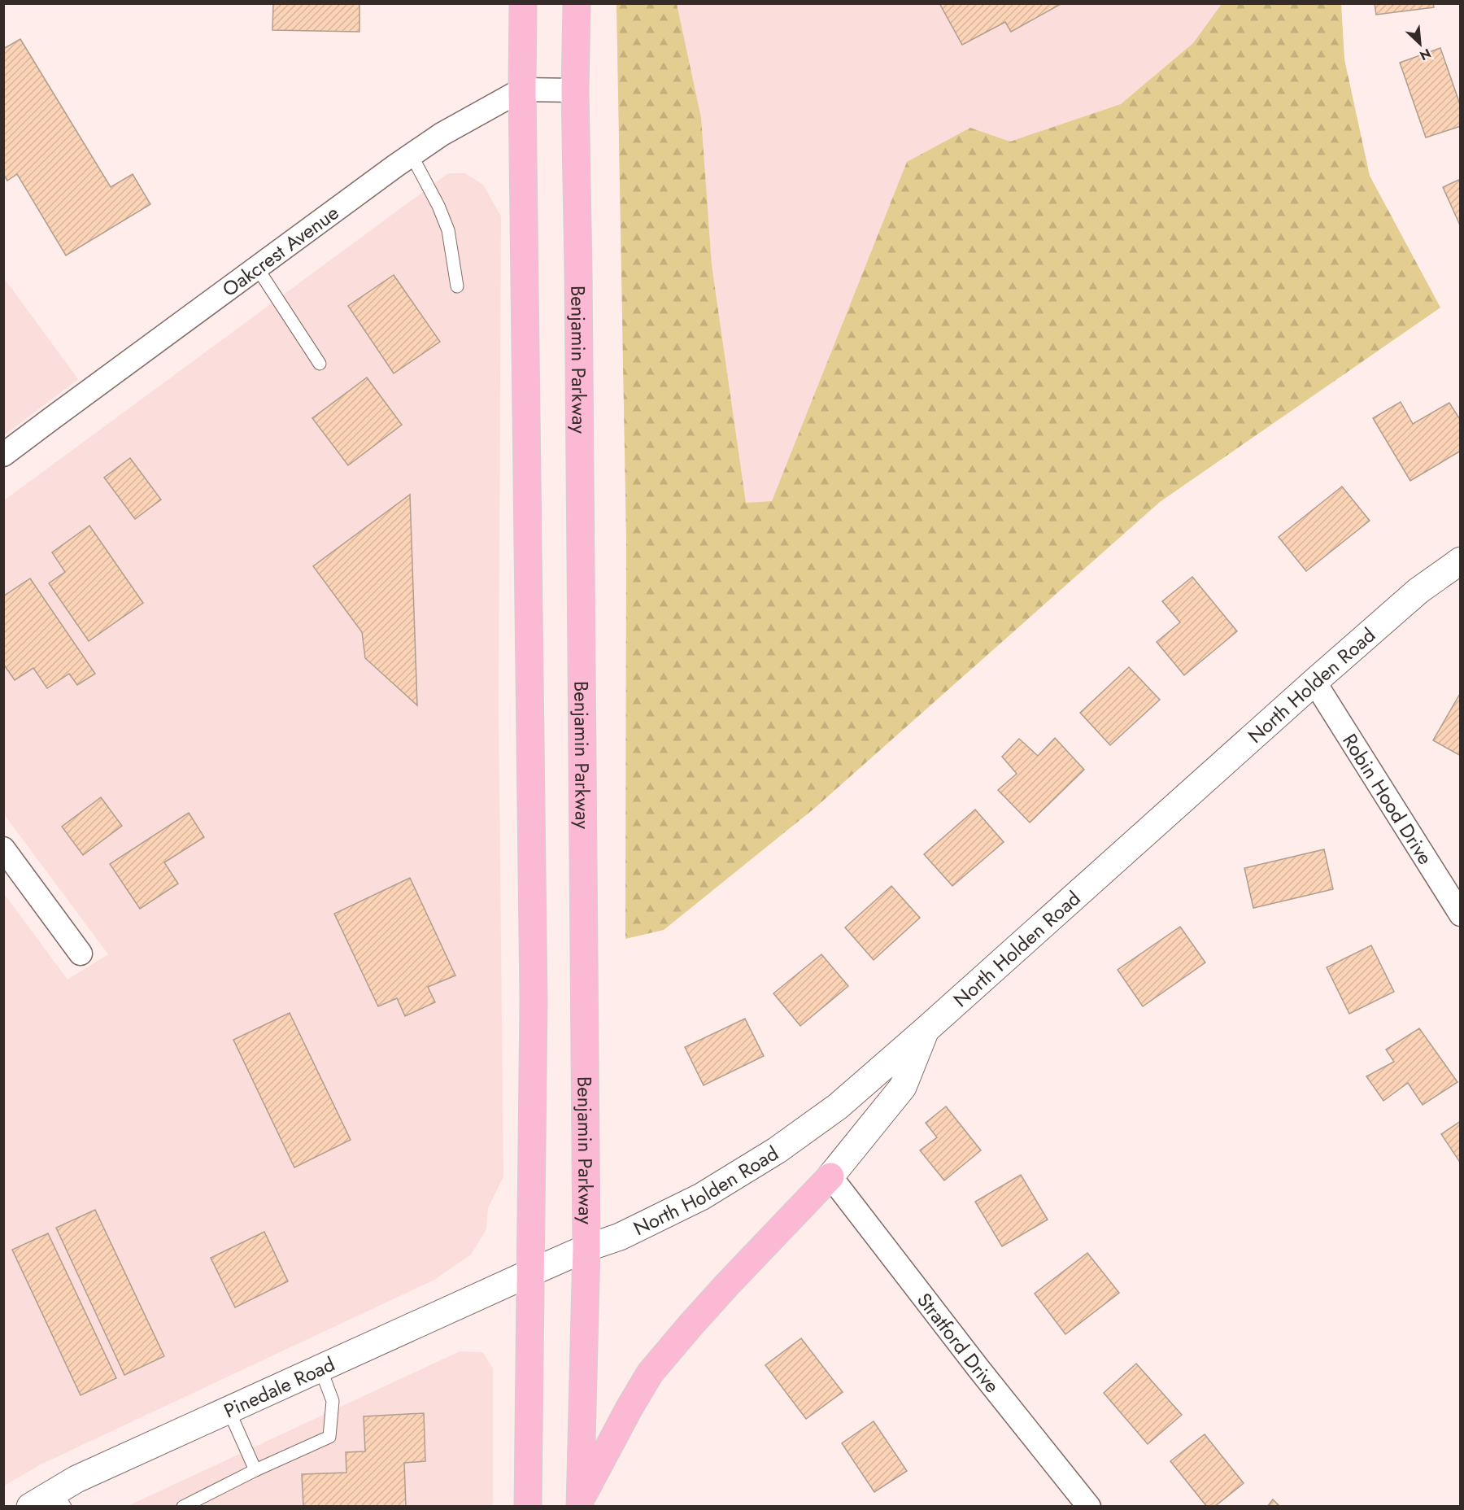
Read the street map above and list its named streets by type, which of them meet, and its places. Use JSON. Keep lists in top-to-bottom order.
{
  "streets": {
    "main road": ["Benjamin Parkway", "North Holden Road", "Pinedale Road"],
    "street": ["Oakcrest Avenue", "Robin Hood Drive", "Stratford Drive"]
  },
  "crossings": [
    ["Oakcrest Avenue", "Benjamin Parkway"],
    ["Benjamin Parkway", "North Holden Road"],
    ["North Holden Road", "Robin Hood Drive"],
    ["North Holden Road", "Pinedale Road"]
  ],
  "north": "bottom right"
}
